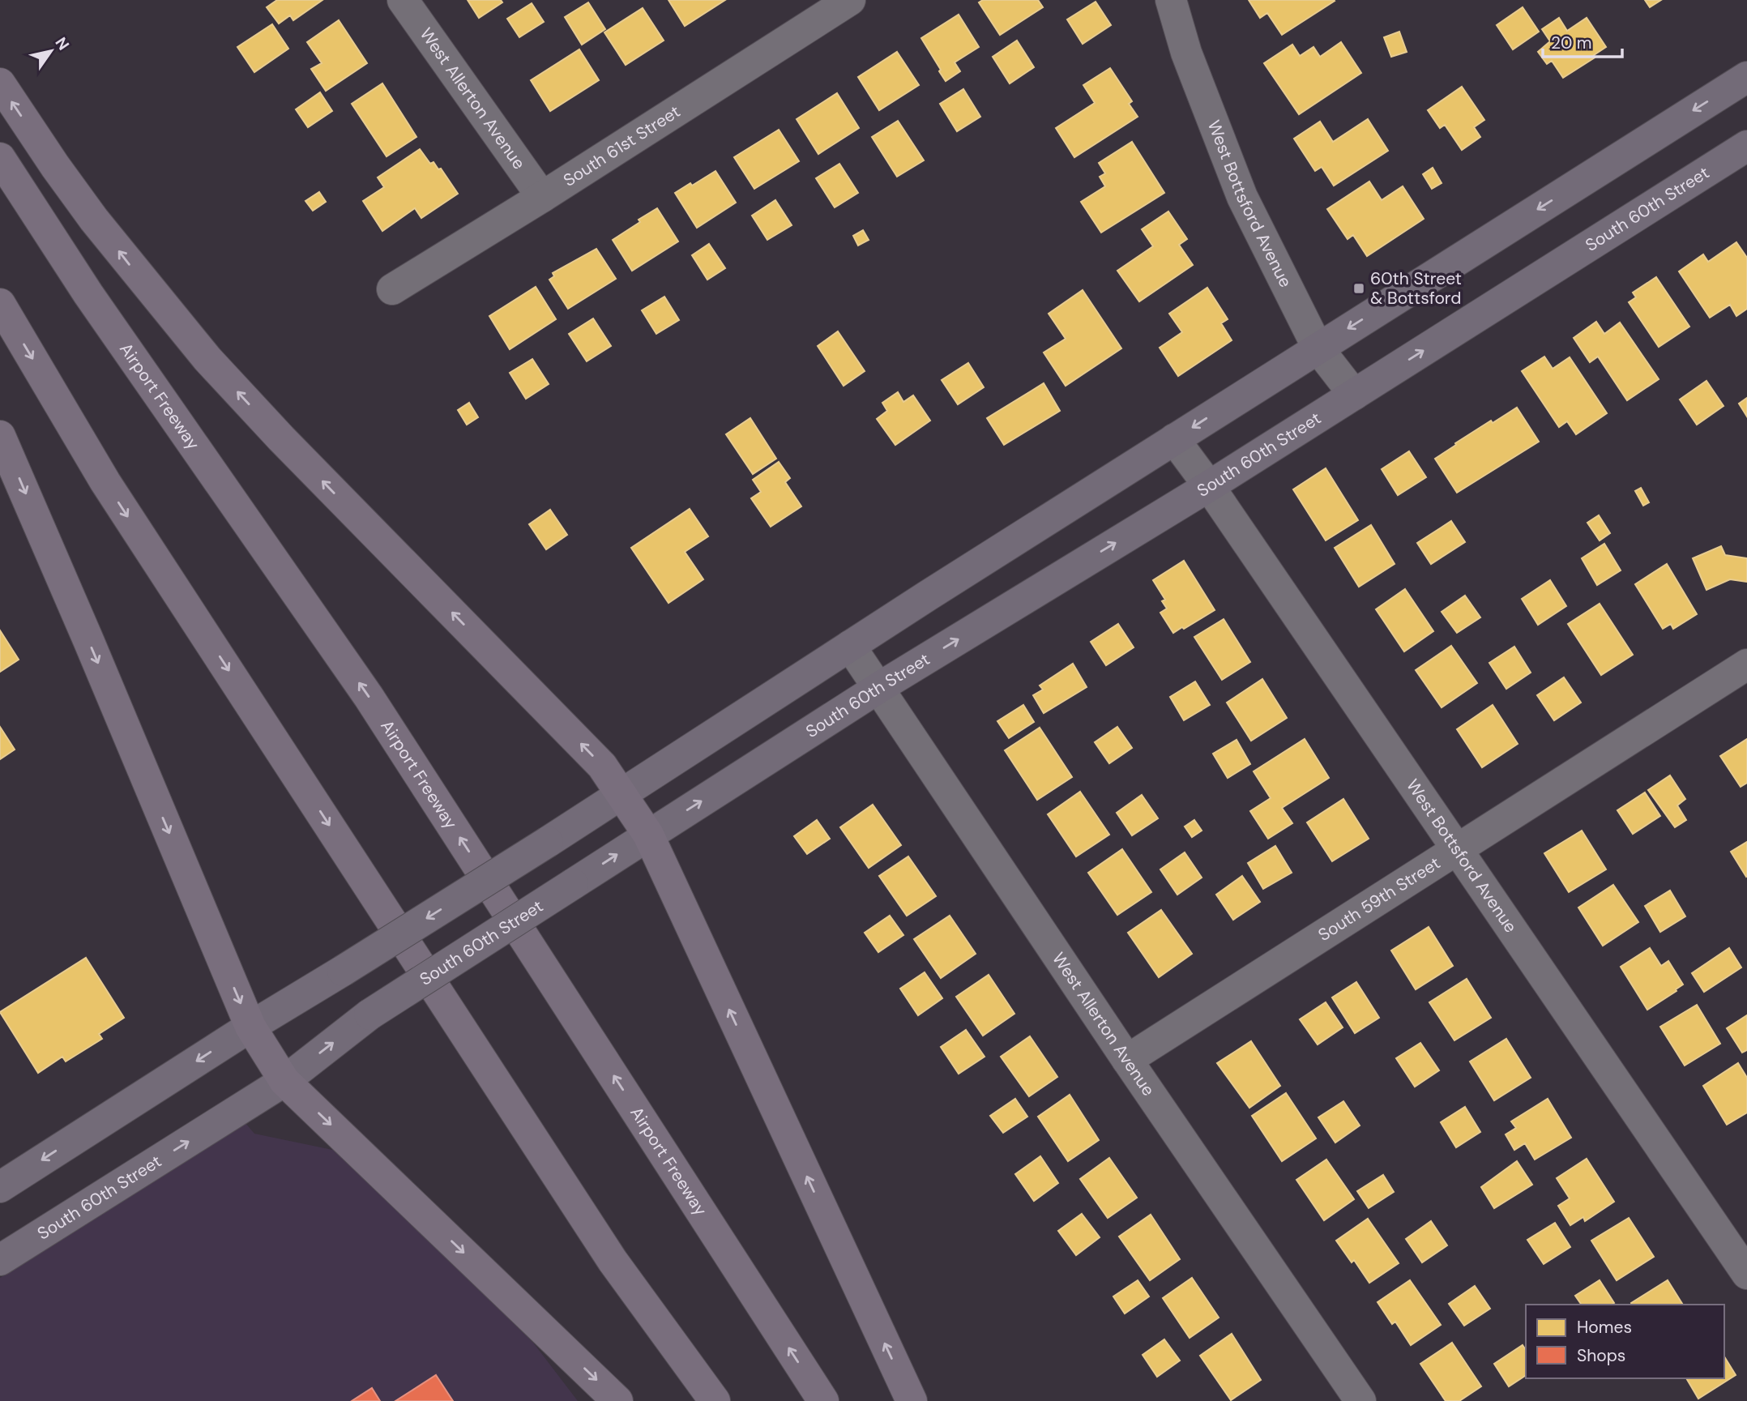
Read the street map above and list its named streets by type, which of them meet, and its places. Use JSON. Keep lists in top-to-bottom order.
{
  "streets": {
    "highway": ["Airport Freeway"],
    "main road": ["South 60th Street"],
    "street": [
      "West Allerton Avenue",
      "South 61st Street",
      "West Bottsford Avenue",
      "South 59th Street"
    ]
  },
  "crossings": [
    ["West Allerton Avenue", "South 61st Street"],
    ["West Allerton Avenue", "South 60th Street"],
    ["West Allerton Avenue", "South 59th Street"],
    ["West Bottsford Avenue", "South 60th Street"],
    ["West Bottsford Avenue", "South 59th Street"]
  ],
  "places": {
    "transit": ["60th Street & Bottsford"]
  },
  "legend": ["Homes", "Shops"],
  "scale_bar": "20 m",
  "north": "top right"
}
